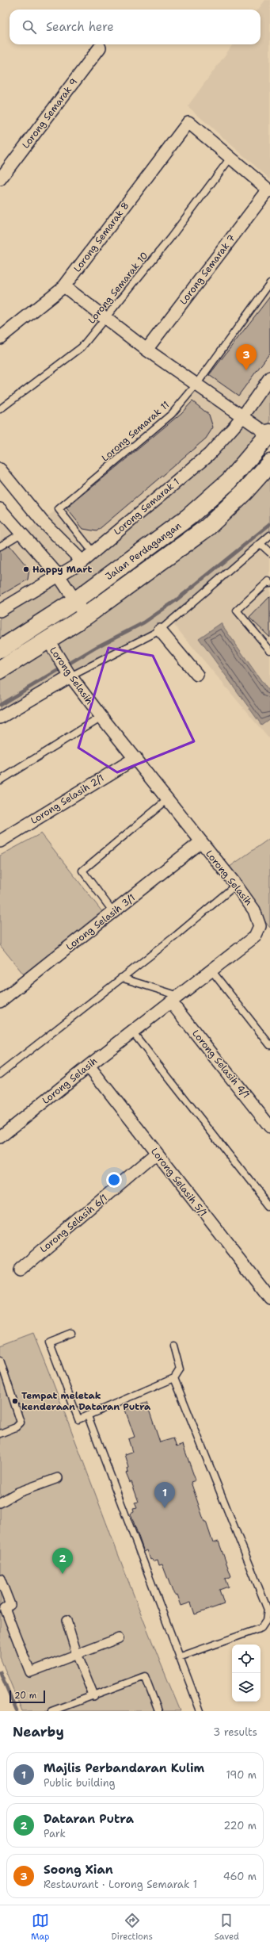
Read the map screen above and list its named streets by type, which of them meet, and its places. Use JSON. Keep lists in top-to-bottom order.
{
  "streets": {
    "main road": ["Jalan Perdagangan"],
    "street": [
      "Lorong Semarak 9",
      "Lorong Semarak 8",
      "Lorong Semarak 7",
      "Lorong Semarak 1",
      "Lorong Selasih",
      "Lorong Selasih 2/1",
      "Lorong Selasih 3/1",
      "Lorong Selasih 4/1",
      "Lorong Selasih 5/1",
      "Lorong Selasih 6/1"
    ],
    "lane": ["Lorong Semarak 10", "Lorong Semarak 11"]
  },
  "crossings": [
    ["Lorong Semarak 8", "Lorong Semarak 10"],
    ["Lorong Semarak 11", "Lorong Semarak 1"],
    ["Jalan Perdagangan", "Lorong Selasih"],
    ["Lorong Selasih", "Lorong Selasih 2/1"],
    ["Lorong Selasih", "Lorong Selasih 3/1"],
    ["Lorong Selasih", "Lorong Selasih 4/1"],
    ["Lorong Selasih", "Lorong Selasih 5/1"],
    ["Lorong Selasih 5/1", "Lorong Selasih 6/1"]
  ],
  "places": ["Happy Mart", "Tempat meletak kenderaan Dataran Putra"],
  "scale_bar": "20 m",
  "page": {
    "search": "Search here",
    "pins": ["3", "1", "2"],
    "scale": "20 m",
    "heading": ["Nearby", "3 results"],
    "list": [
      {
        "mark": "1",
        "name": "Majlis Perbandaran Kulim",
        "note": "Public building",
        "value": "190 m"
      },
      {
        "mark": "2",
        "name": "Dataran Putra",
        "note": "Park",
        "value": "220 m"
      },
      {
        "mark": "3",
        "name": "Soong Xian",
        "note": "Restaurant · Lorong Semarak 1",
        "value": "460 m"
      }
    ],
    "nav": ["Map", "Directions", "Saved"]
  }
}
